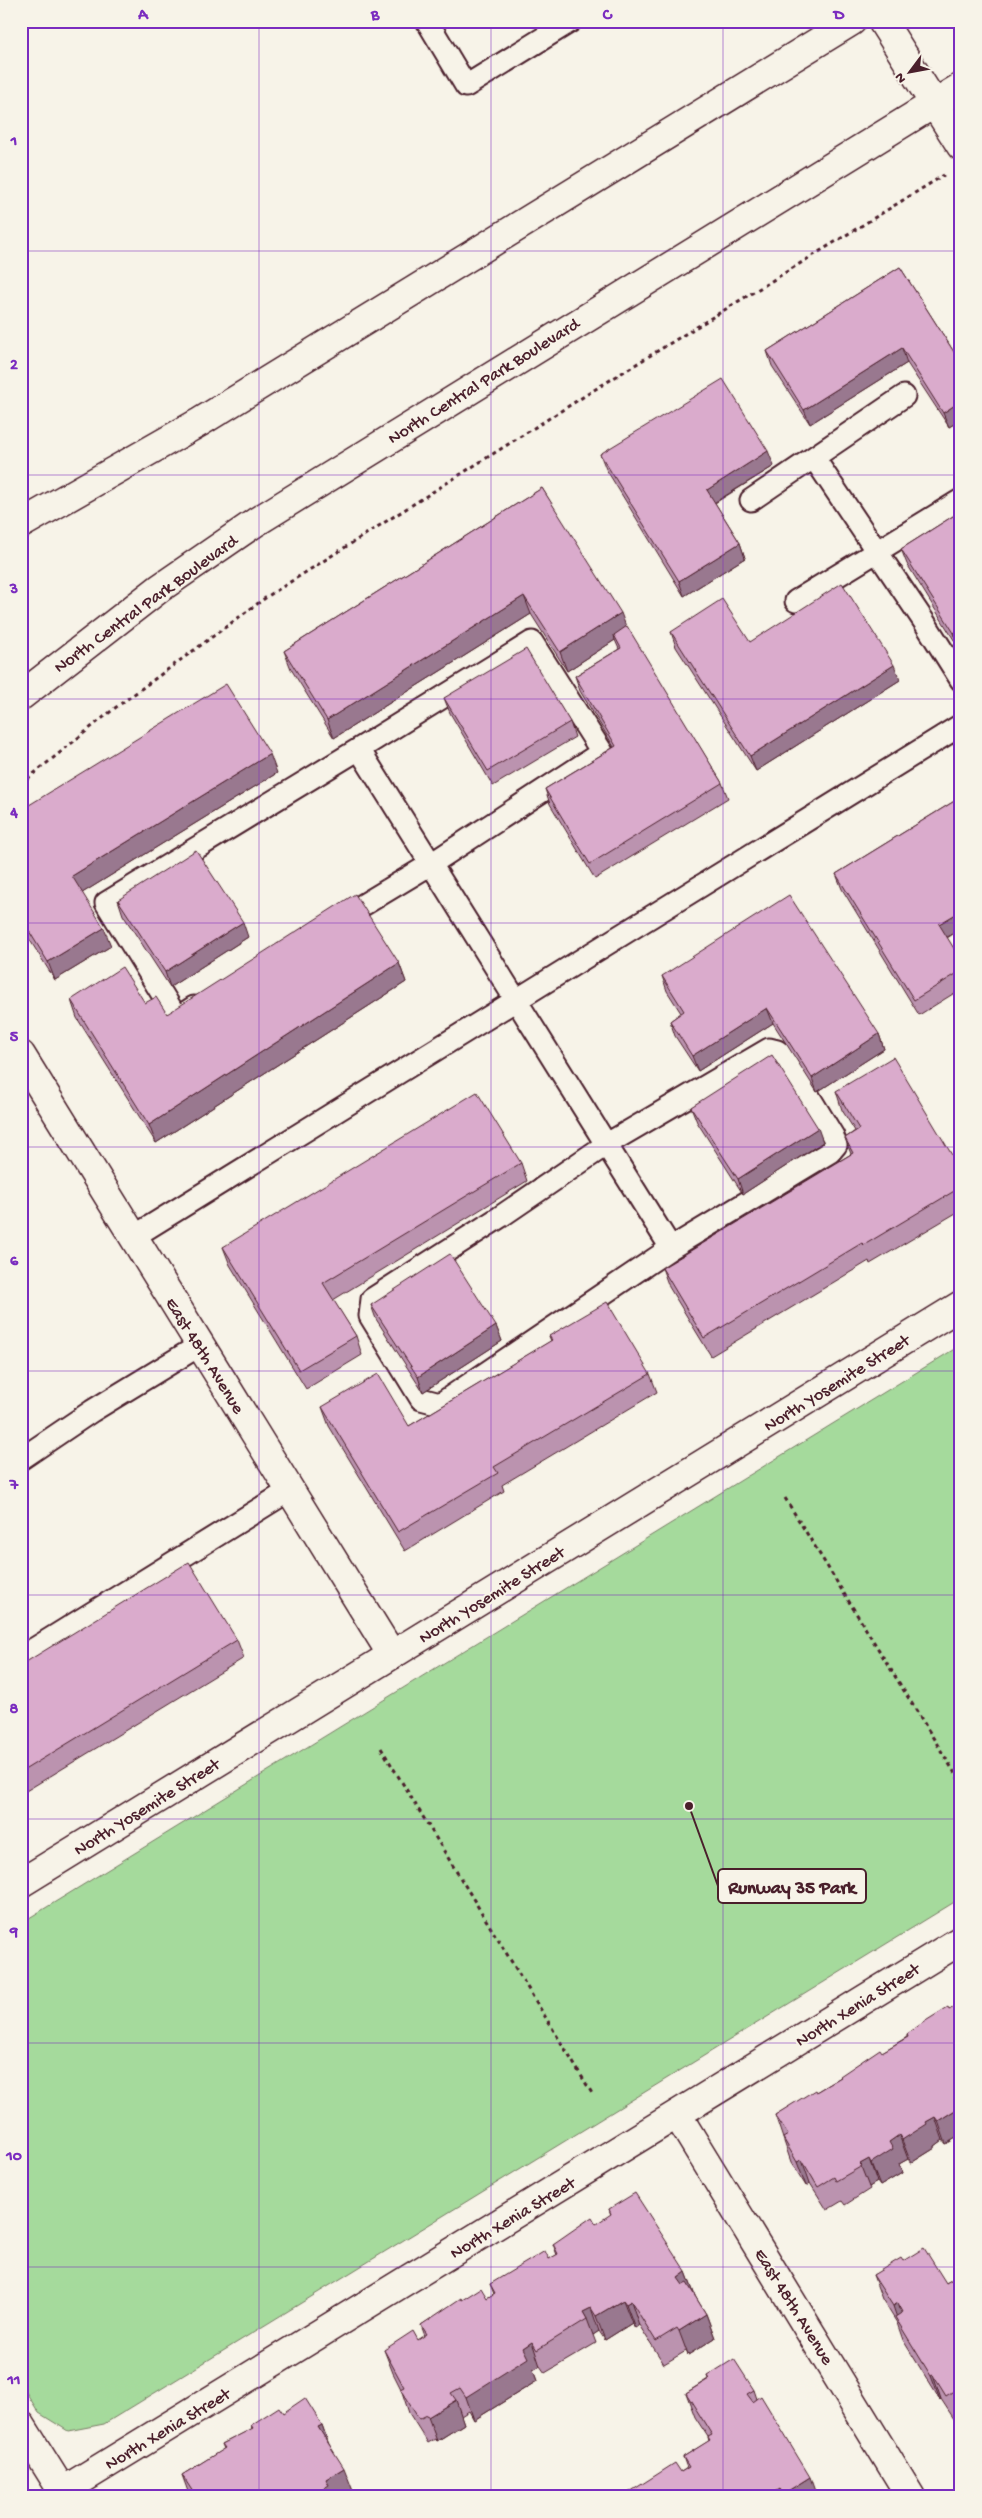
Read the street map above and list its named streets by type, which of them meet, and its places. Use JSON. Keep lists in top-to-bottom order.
{
  "streets": {
    "street": [
      "North Central Park Boulevard",
      "East 48th Avenue",
      "North Yosemite Street",
      "North Xenia Street"
    ]
  },
  "crossings": [
    ["East 48th Avenue", "North Yosemite Street"],
    ["East 48th Avenue", "North Xenia Street"]
  ],
  "places": ["Runway 35 Park"],
  "north": "bottom left",
  "grid": {
    "columns": [
      "A",
      "B",
      "C",
      "D"
    ],
    "rows": [
      "1",
      "2",
      "3",
      "4",
      "5",
      "6",
      "7",
      "8",
      "9",
      "10",
      "11"
    ]
  }
}
